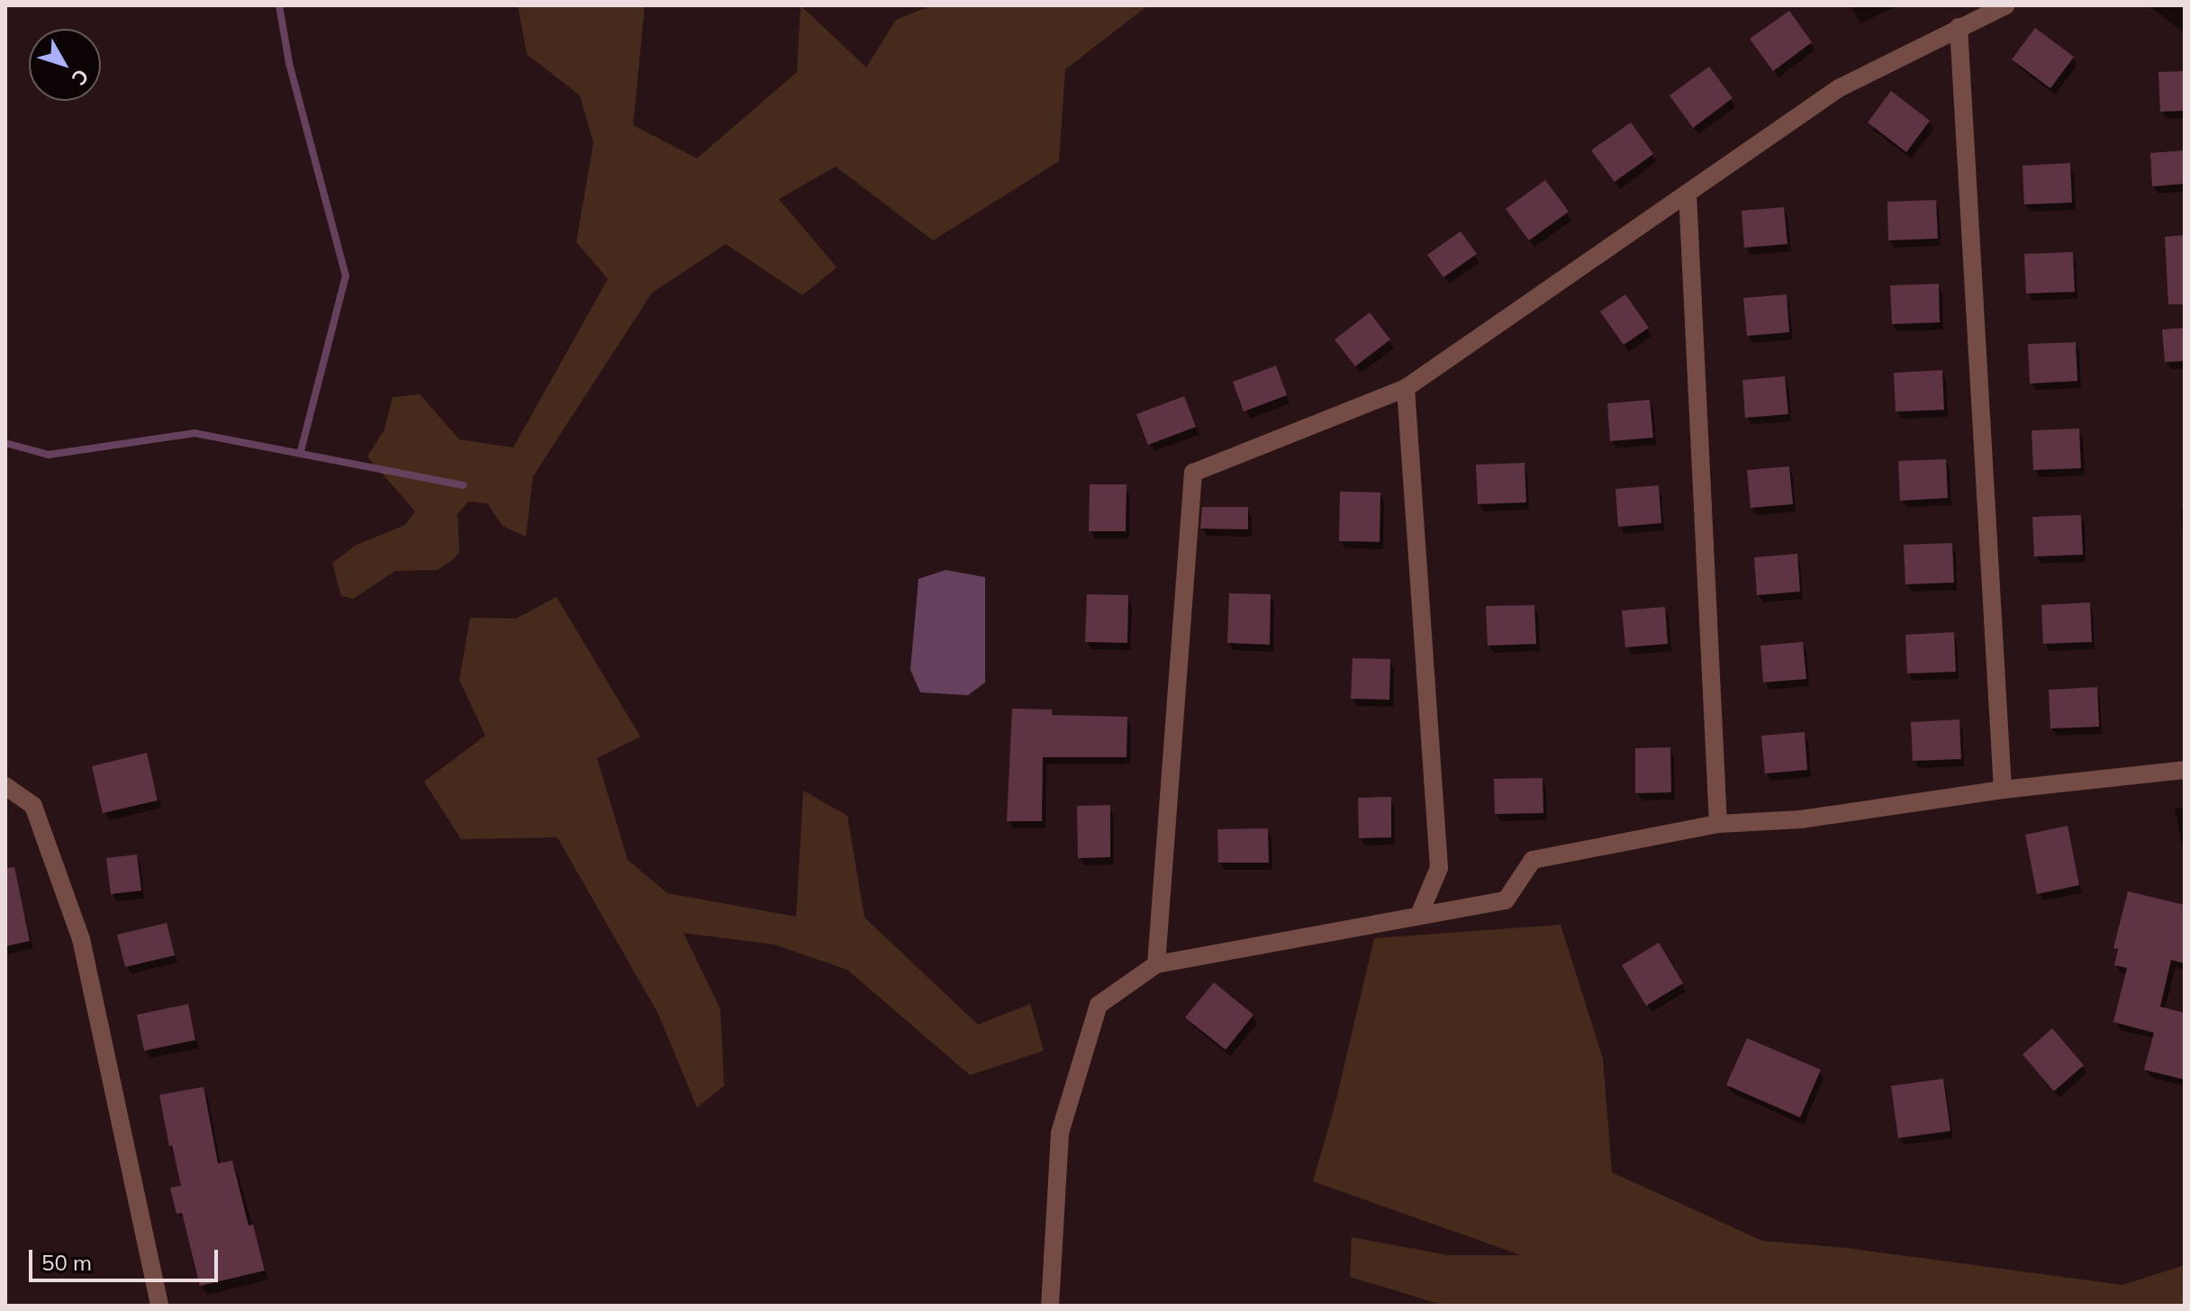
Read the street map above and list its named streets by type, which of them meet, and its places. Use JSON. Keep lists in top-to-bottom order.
{
  "scale_bar": "50 m",
  "north": "bottom right"
}
